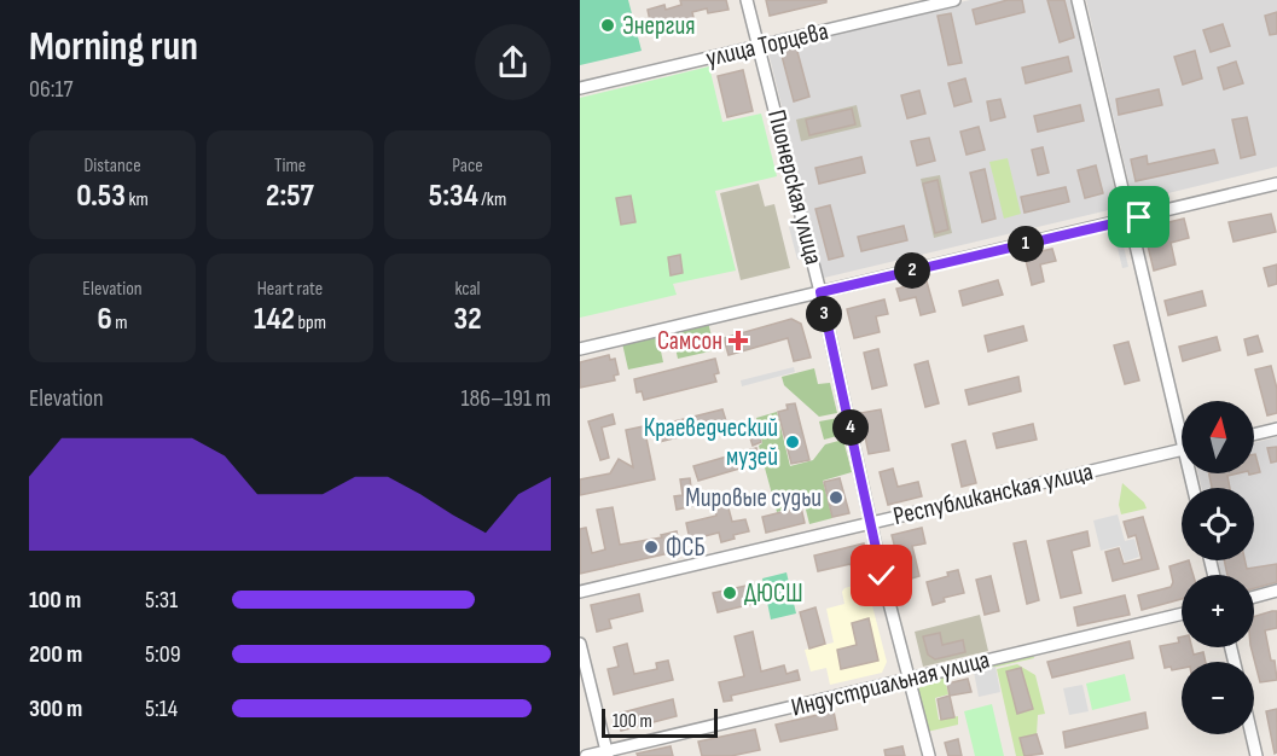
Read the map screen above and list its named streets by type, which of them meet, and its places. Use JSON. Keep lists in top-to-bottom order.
{
  "streets": {
    "street": [
      "улица Торцева",
      "Пионерская улица",
      "Республиканская улица",
      "Индустриальная улица"
    ]
  },
  "crossings": [
    ["улица Торцева", "Пионерская улица"],
    ["Пионерская улица", "Республиканская улица"],
    ["Пионерская улица", "Индустриальная улица"]
  ],
  "places": {
    "other": [
      "Энергия",
      "Краеведческий музей",
      "Мировые судьи",
      "ФСБ",
      "ДЮСШ"
    ],
    "health": ["Самсон"]
  },
  "scale_bar": "100 m",
  "north": "top",
  "page": {
    "heading": ["Morning run", "06:17"],
    "stats": [
      ["Distance", "0.53 km"],
      ["Time", "2:57"],
      ["Pace", "5:34 /km"],
      ["Elevation", "6 m"],
      ["Heart rate", "142 bpm"],
      ["kcal", "32"]
    ],
    "pins": [
      "1",
      "2",
      "3",
      "4"
    ],
    "chart": ["Elevation", "186–191 m"],
    "map_buttons": ["+", "−"],
    "list": [
      {
        "name": "100 m",
        "note": "5:31"
      },
      {
        "name": "200 m",
        "note": "5:09"
      },
      {
        "name": "300 m",
        "note": "5:14"
      }
    ],
    "scale": "100 m"
  }
}
